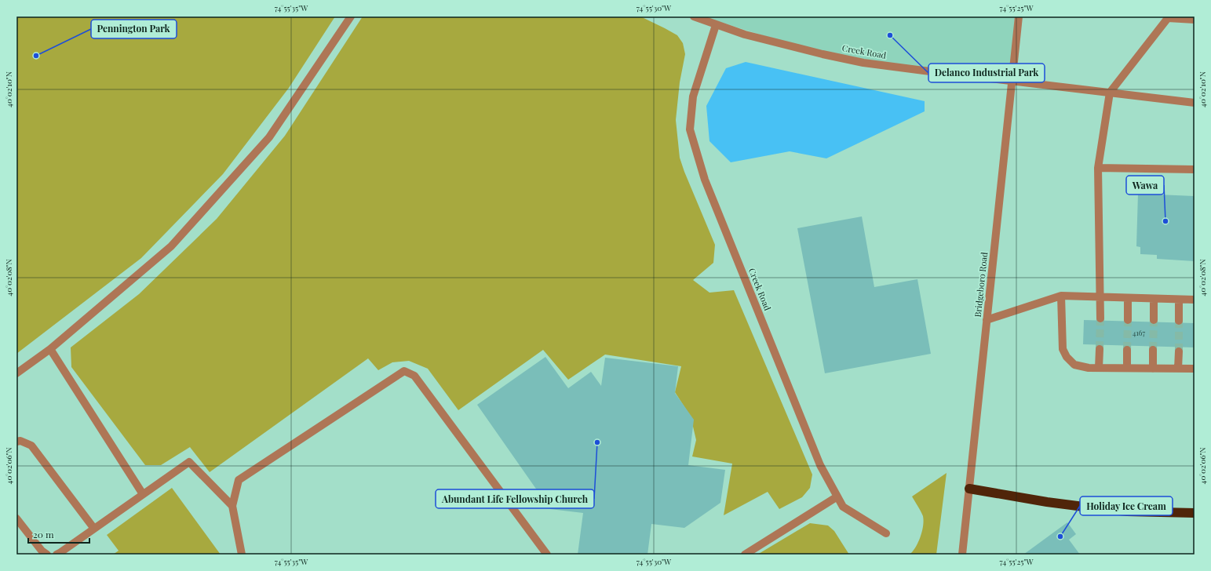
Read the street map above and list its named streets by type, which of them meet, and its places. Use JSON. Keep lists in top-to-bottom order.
{
  "streets": {
    "street": ["Creek Road", "Bridgeboro Road"]
  },
  "crossings": [
    ["Creek Road", "Bridgeboro Road"]
  ],
  "places": [
    "Delanco Industrial Park",
    "Pennington Park",
    "Wawa",
    "Abundant Life Fellowship Church",
    "Holiday Ice Cream"
  ],
  "house_numbers": ["4167"],
  "scale_bar": "20 m",
  "coordinates": [
    "74°55'35\"W",
    "74°55'30\"W",
    "74°55'25\"W",
    "40°02'10\"N",
    "40°02'08\"N",
    "40°02'06\"N"
  ]
}
